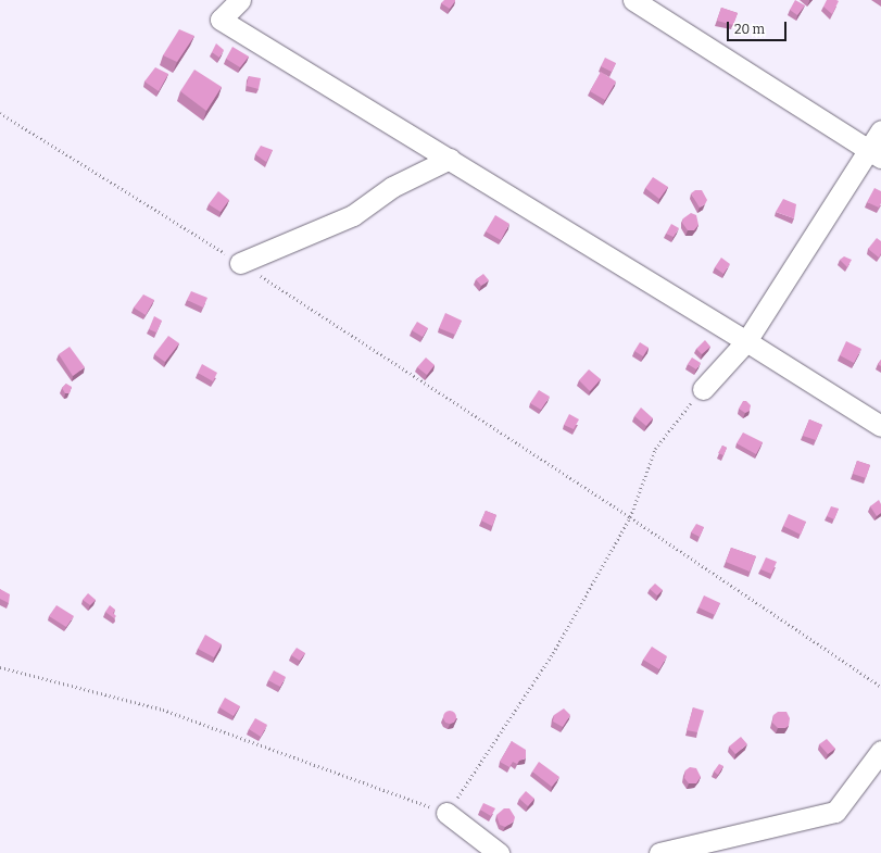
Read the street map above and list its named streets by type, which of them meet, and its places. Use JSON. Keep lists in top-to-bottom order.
{
  "scale_bar": "20 m"
}
